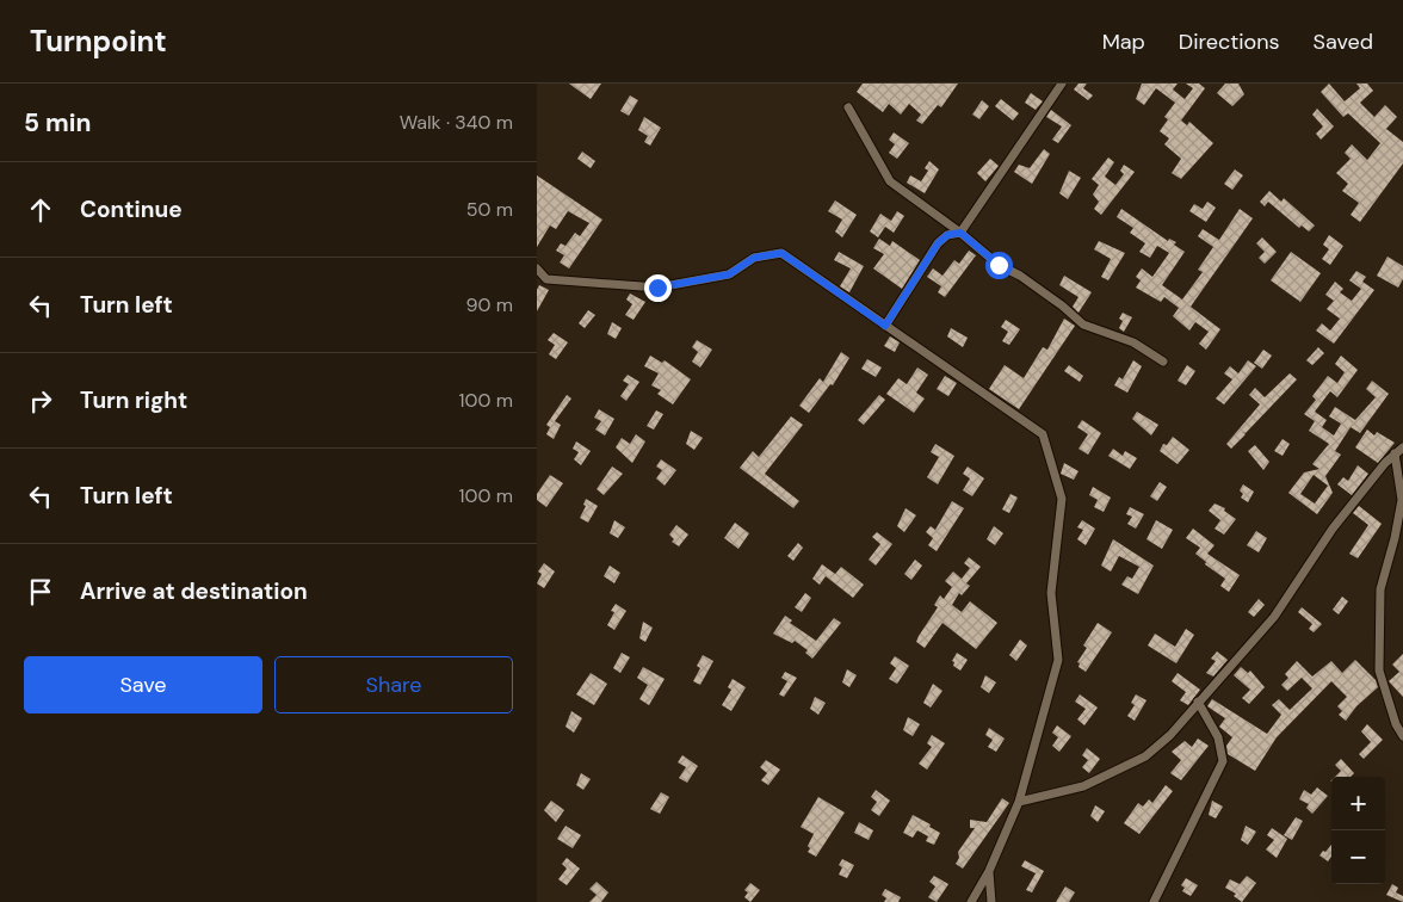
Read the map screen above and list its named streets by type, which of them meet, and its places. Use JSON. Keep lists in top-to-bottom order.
{
  "page": {
    "header": "Turnpoint",
    "nav": ["Map", "Directions", "Saved"],
    "heading": ["5 min", "Walk · 340 m"],
    "list": [
      ["Continue", "50 m"],
      ["Turn left", "90 m"],
      ["Turn right", "100 m"],
      ["Turn left", "100 m"],
      "Arrive at destination"
    ],
    "buttons": ["Save", "Share"],
    "map_buttons": ["+", "−"]
  }
}
